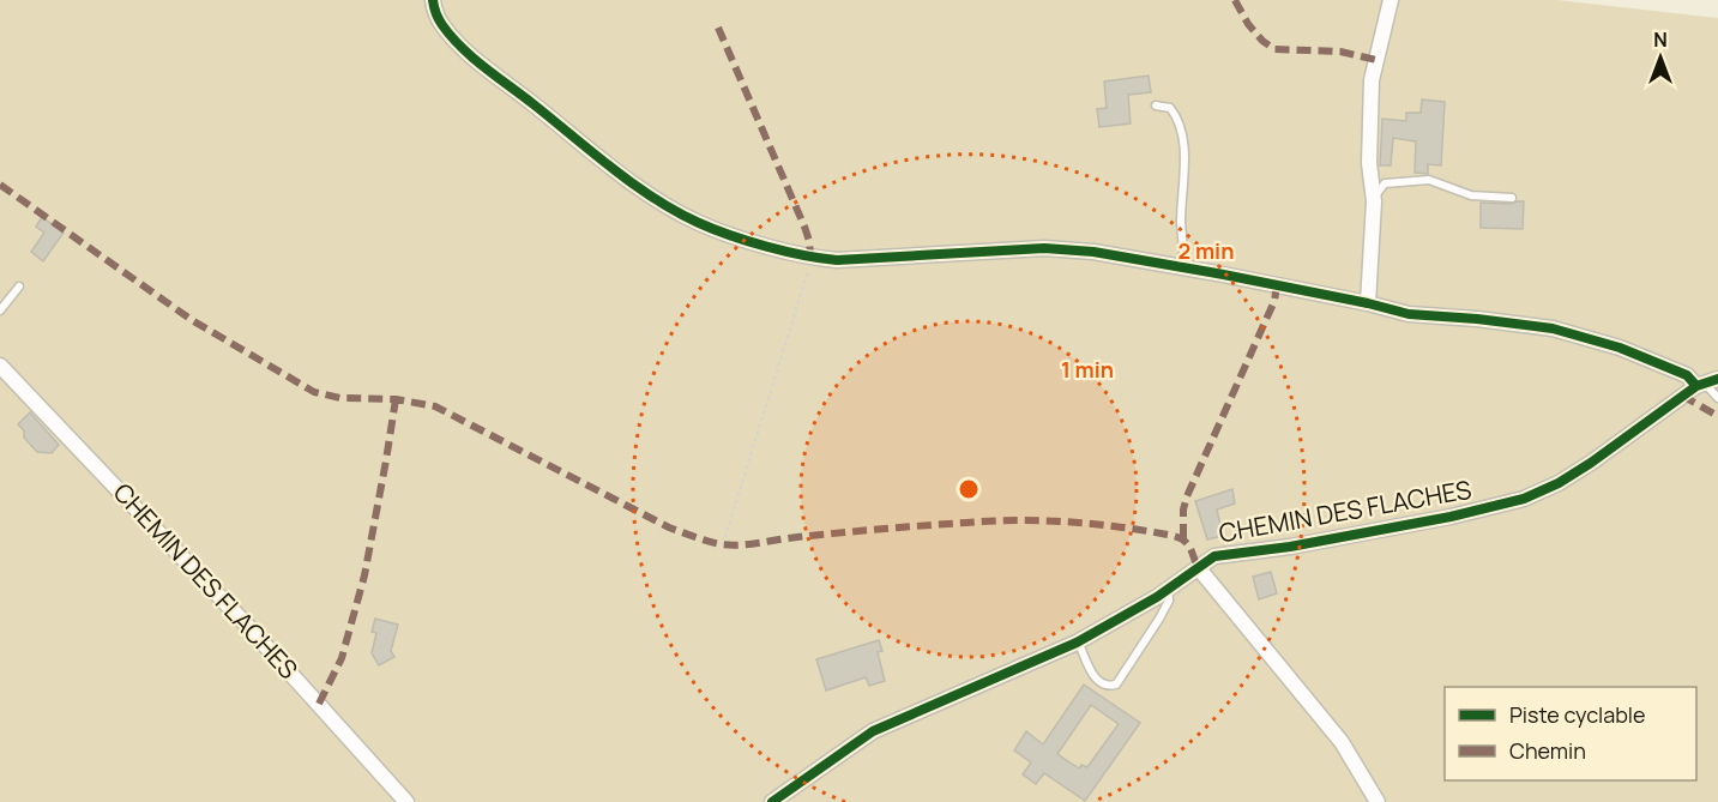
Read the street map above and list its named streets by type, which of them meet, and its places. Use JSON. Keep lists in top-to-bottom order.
{
  "streets": {
    "street": ["CHEMIN DES FLACHES"]
  },
  "legend": ["Piste cyclable", "Chemin"],
  "north": "top",
  "rings": ["2 min", "1 min"]
}
